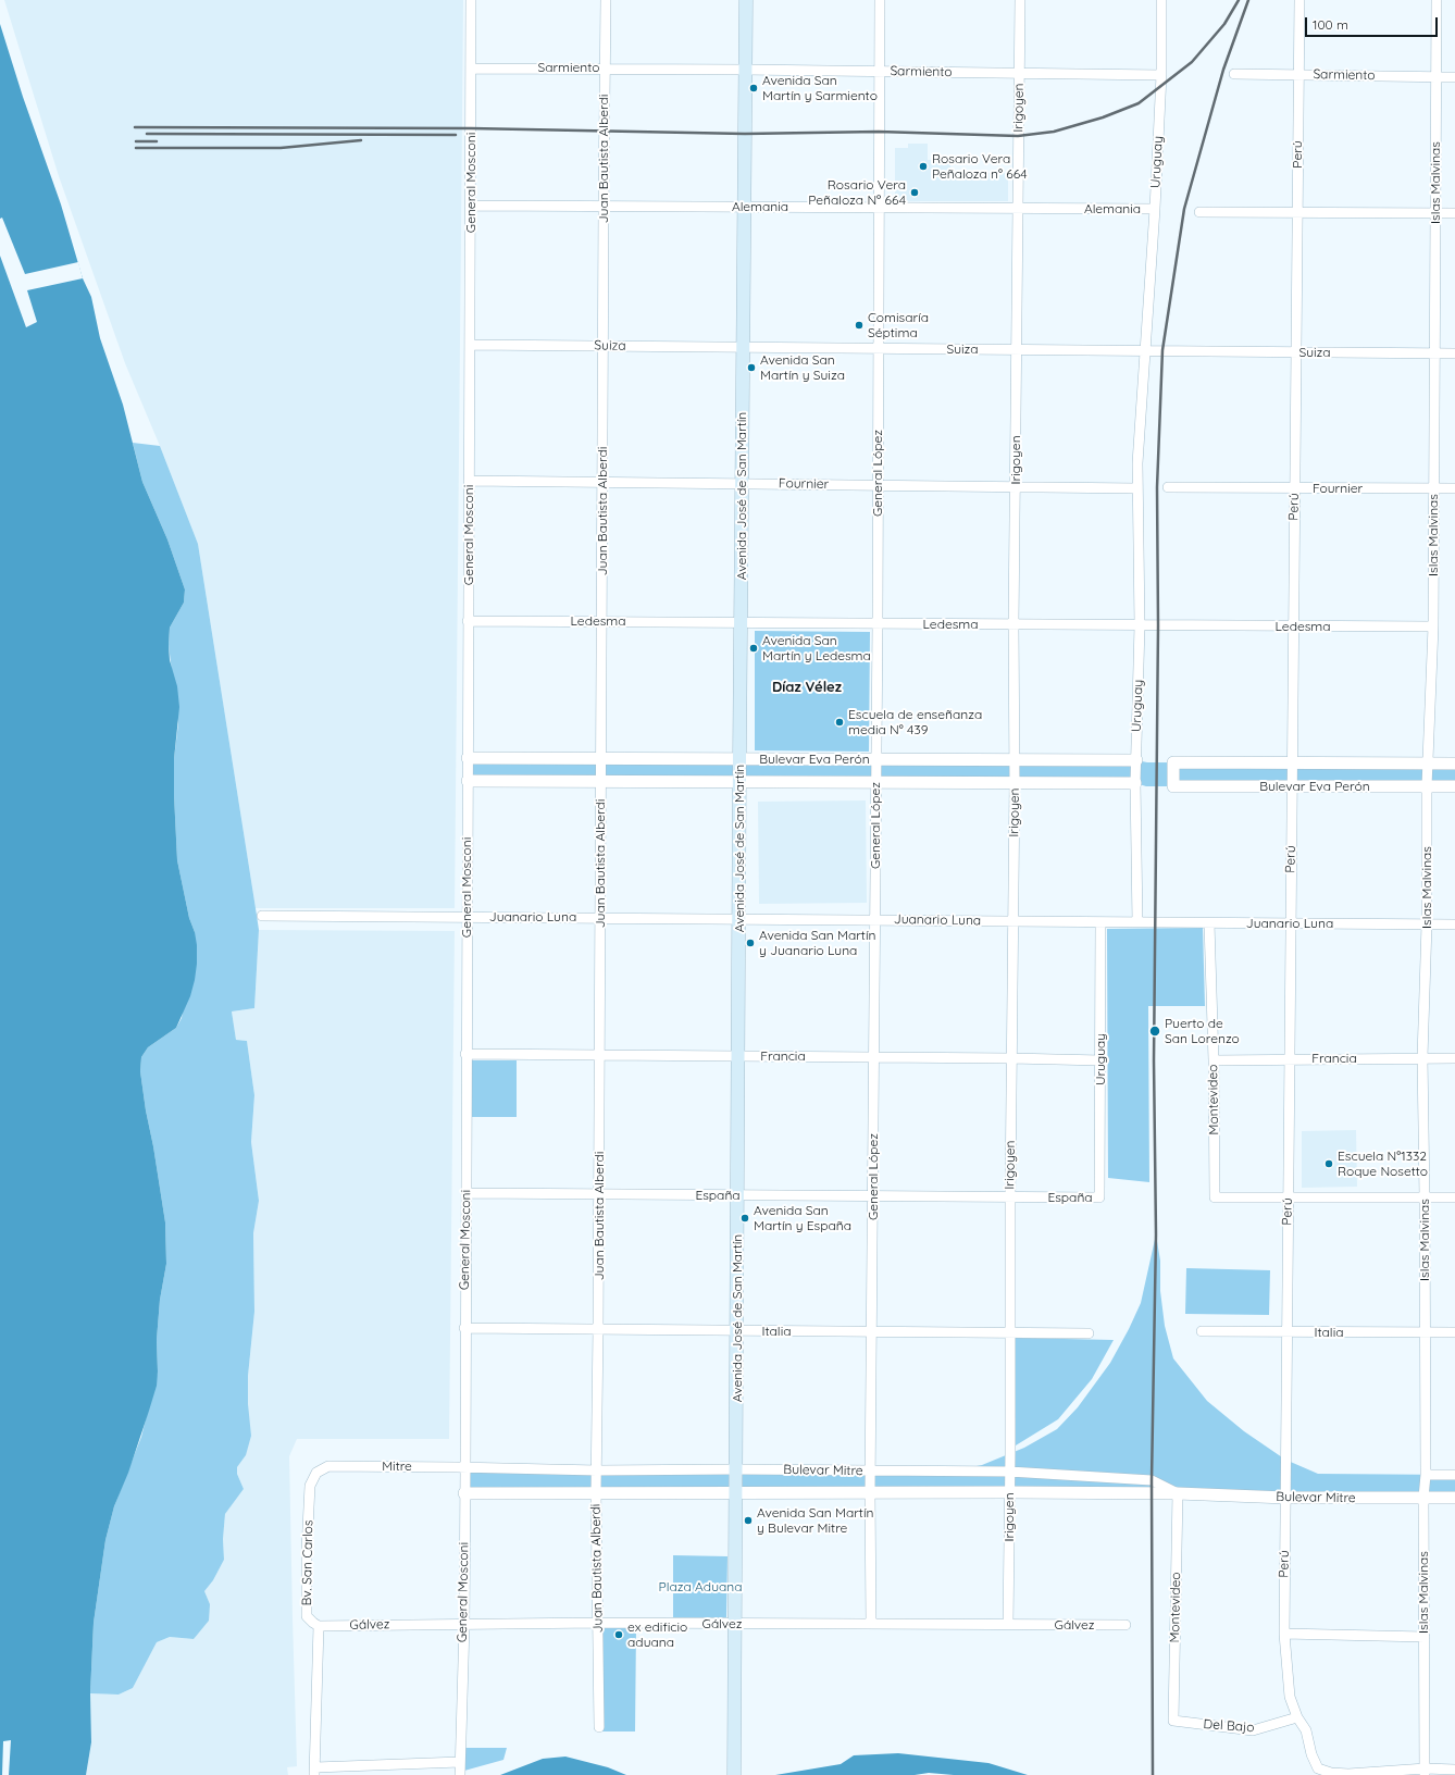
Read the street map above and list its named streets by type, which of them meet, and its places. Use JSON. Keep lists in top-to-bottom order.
{
  "streets": {
    "main road": ["Avenida José de San Martín"],
    "street": [
      "Sarmiento",
      "Irigoyen",
      "Perú",
      "Juan Bautista Alberdi",
      "Uruguay",
      "General Mosconi",
      "Islas Malvinas",
      "Alemania",
      "Suiza",
      "General López",
      "Fournier",
      "Ledesma",
      "Bulevar Eva Perón",
      "Juanario Luna",
      "Francia",
      "Montevideo",
      "España",
      "Italia",
      "Mitre",
      "Bulevar Mitre",
      "Bv. San Carlos",
      "Gálvez",
      "Del Bajo"
    ]
  },
  "crossings": [
    ["Sarmiento", "Irigoyen"],
    ["Sarmiento", "Perú"],
    ["Sarmiento", "Juan Bautista Alberdi"],
    ["Sarmiento", "Uruguay"],
    ["Sarmiento", "General Mosconi"],
    ["Sarmiento", "Islas Malvinas"],
    ["Sarmiento", "General López"],
    ["Sarmiento", "Avenida José de San Martín"],
    ["Irigoyen", "Alemania"],
    ["Irigoyen", "Suiza"],
    ["Irigoyen", "Fournier"],
    ["Irigoyen", "Ledesma"],
    ["Irigoyen", "Bulevar Eva Perón"],
    ["Irigoyen", "Juanario Luna"],
    ["Irigoyen", "Francia"],
    ["Irigoyen", "España"],
    ["Irigoyen", "Italia"],
    ["Irigoyen", "Bulevar Mitre"],
    ["Irigoyen", "Gálvez"],
    ["Perú", "Suiza"],
    ["Perú", "Fournier"],
    ["Perú", "Ledesma"],
    ["Perú", "Bulevar Eva Perón"],
    ["Perú", "Juanario Luna"],
    ["Perú", "Francia"],
    ["Perú", "Montevideo"],
    ["Perú", "Italia"],
    ["Perú", "Bulevar Mitre"],
    ["Perú", "Del Bajo"],
    ["Juan Bautista Alberdi", "Alemania"],
    ["Juan Bautista Alberdi", "Suiza"],
    ["Juan Bautista Alberdi", "Fournier"],
    ["Juan Bautista Alberdi", "Ledesma"],
    ["Juan Bautista Alberdi", "Bulevar Eva Perón"],
    ["Juan Bautista Alberdi", "Juanario Luna"],
    ["Juan Bautista Alberdi", "Francia"],
    ["Juan Bautista Alberdi", "España"],
    ["Juan Bautista Alberdi", "Italia"],
    ["Juan Bautista Alberdi", "Bulevar Mitre"],
    ["Juan Bautista Alberdi", "Gálvez"],
    ["Uruguay", "Alemania"],
    ["Uruguay", "Suiza"],
    ["Uruguay", "Fournier"],
    ["Uruguay", "Ledesma"],
    ["Uruguay", "Bulevar Eva Perón"],
    ["Uruguay", "Juanario Luna"],
    ["Uruguay", "Francia"],
    ["Uruguay", "España"],
    ["General Mosconi", "Alemania"],
    ["General Mosconi", "Suiza"],
    ["General Mosconi", "Fournier"],
    ["General Mosconi", "Ledesma"],
    ["General Mosconi", "Bulevar Eva Perón"],
    ["General Mosconi", "Juanario Luna"],
    ["General Mosconi", "Francia"],
    ["General Mosconi", "España"],
    ["General Mosconi", "Italia"],
    ["General Mosconi", "Mitre"],
    ["General Mosconi", "Bulevar Mitre"],
    ["General Mosconi", "Gálvez"],
    ["Islas Malvinas", "Suiza"],
    ["Islas Malvinas", "Fournier"],
    ["Islas Malvinas", "Ledesma"],
    ["Islas Malvinas", "Bulevar Eva Perón"],
    ["Islas Malvinas", "Juanario Luna"],
    ["Islas Malvinas", "Francia"],
    ["Islas Malvinas", "Italia"],
    ["Islas Malvinas", "Bulevar Mitre"],
    ["Alemania", "General López"],
    ["Alemania", "Avenida José de San Martín"],
    ["Suiza", "General López"],
    ["Suiza", "Avenida José de San Martín"],
    ["General López", "Fournier"],
    ["General López", "Ledesma"],
    ["General López", "Bulevar Eva Perón"],
    ["General López", "Juanario Luna"],
    ["General López", "Francia"],
    ["General López", "España"],
    ["General López", "Italia"],
    ["General López", "Bulevar Mitre"],
    ["General López", "Gálvez"],
    ["Fournier", "Avenida José de San Martín"],
    ["Avenida José de San Martín", "Ledesma"],
    ["Avenida José de San Martín", "Bulevar Eva Perón"],
    ["Avenida José de San Martín", "Juanario Luna"],
    ["Avenida José de San Martín", "Francia"],
    ["Avenida José de San Martín", "España"],
    ["Avenida José de San Martín", "Italia"],
    ["Avenida José de San Martín", "Bulevar Mitre"],
    ["Avenida José de San Martín", "Gálvez"],
    ["Juanario Luna", "Montevideo"],
    ["Francia", "Montevideo"],
    ["Montevideo", "Bulevar Mitre"],
    ["Montevideo", "Del Bajo"],
    ["Mitre", "Bulevar Mitre"],
    ["Mitre", "Bv. San Carlos"],
    ["Bv. San Carlos", "Gálvez"]
  ],
  "districts": ["Díaz Vélez"],
  "parks": ["Plaza Aduana"],
  "places": [
    "Avenida San Martín y Sarmiento",
    "Rosario Vera Peñaloza n° 664",
    "Rosario Vera Peñaloza Nº 664",
    "Comisaría Séptima",
    "Avenida San Martín y Suiza",
    "Avenida San Martín y Ledesma",
    "Escuela de enseñanza media N° 439",
    "Avenida San Martín y Juanario Luna",
    "Puerto de San Lorenzo",
    "Escuela N°1332 Roque Nosetto",
    "Avenida San Martín y España",
    "Avenida San Martín y Bulevar Mitre",
    "ex edificio aduana"
  ],
  "scale_bar": "100 m"
}
